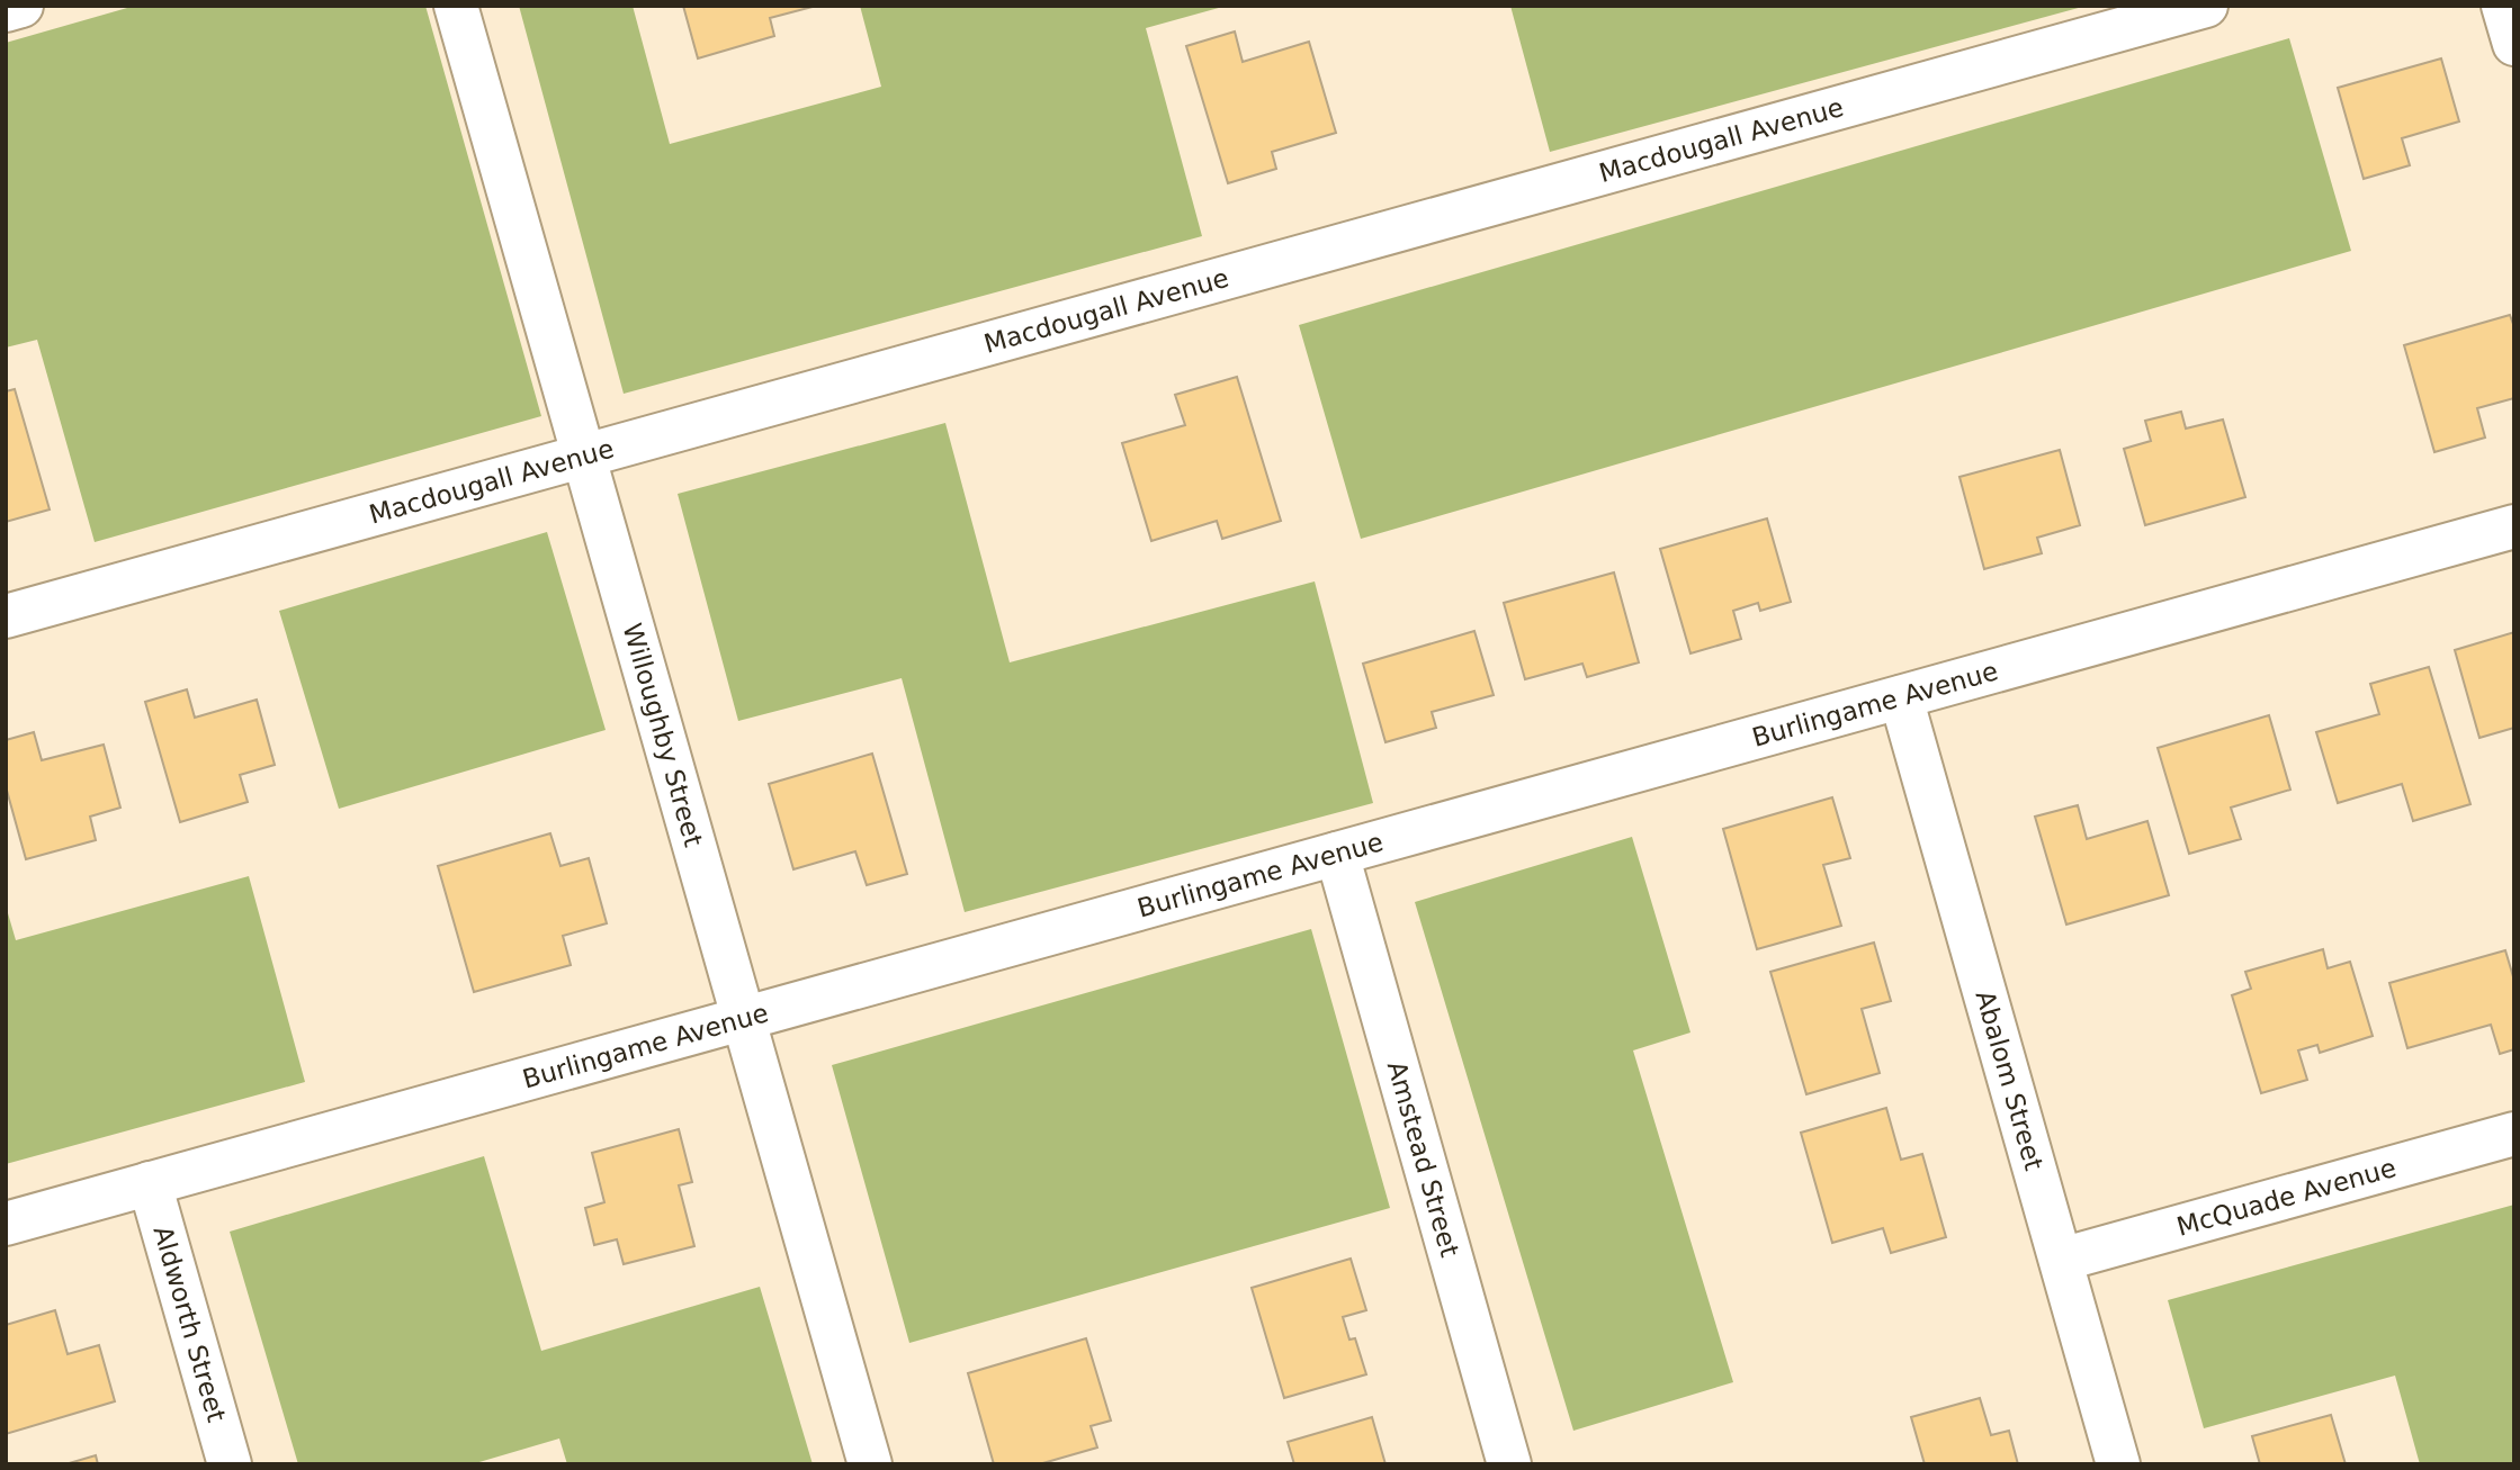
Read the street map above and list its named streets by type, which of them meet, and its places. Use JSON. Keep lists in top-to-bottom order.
{
  "streets": {
    "street": [
      "Macdougall Avenue",
      "Burlingame Avenue",
      "Willoughby Street",
      "Abalom Street",
      "Amstead Street",
      "McQuade Avenue",
      "Aldworth Street"
    ]
  },
  "crossings": [
    ["Macdougall Avenue", "Willoughby Street"],
    ["Burlingame Avenue", "Willoughby Street"],
    ["Burlingame Avenue", "Abalom Street"],
    ["Burlingame Avenue", "Amstead Street"],
    ["Burlingame Avenue", "Aldworth Street"],
    ["Abalom Street", "McQuade Avenue"]
  ]
}
